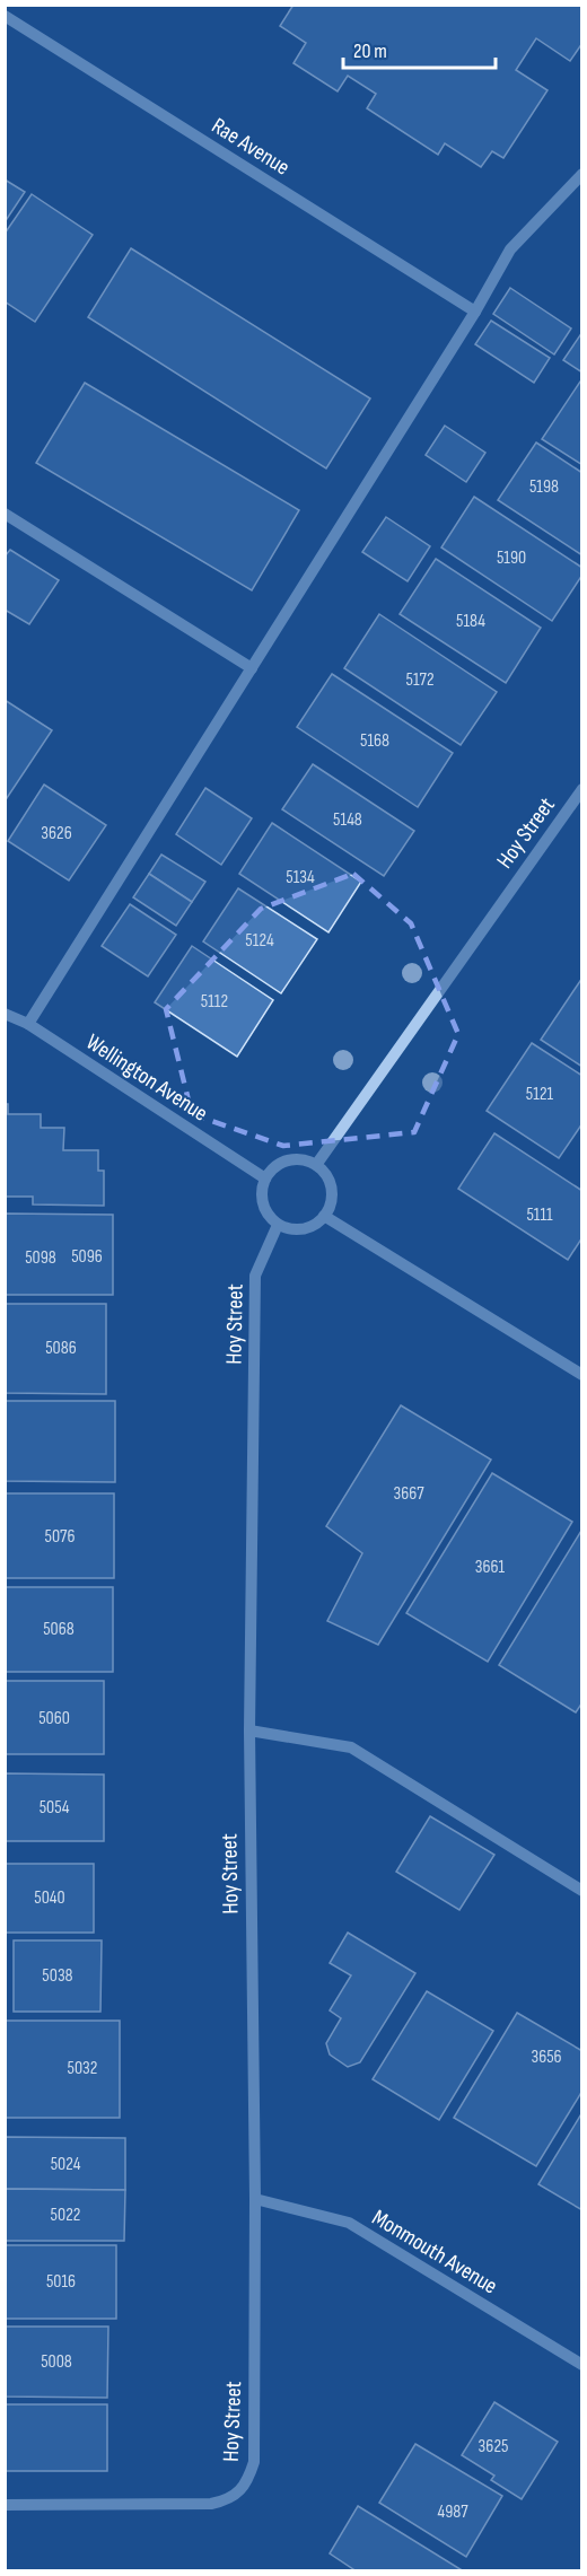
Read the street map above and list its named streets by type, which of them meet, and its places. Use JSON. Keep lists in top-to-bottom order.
{
  "streets": {
    "street": [
      "Rae Avenue",
      "Hoy Street",
      "Wellington Avenue",
      "Monmouth Avenue"
    ]
  },
  "crossings": [
    ["Hoy Street", "Wellington Avenue"],
    ["Hoy Street", "Monmouth Avenue"]
  ],
  "house_numbers": [
    "5198",
    "5190",
    "5184",
    "5172",
    "5168",
    "5148",
    "3626",
    "5134",
    "5124",
    "5112",
    "5121",
    "5111",
    "5096",
    "5098",
    "5086",
    "3667",
    "5076",
    "3661",
    "5068",
    "5060",
    "5054",
    "5040",
    "5038",
    "3656",
    "5032",
    "5024",
    "5022",
    "5016",
    "5008",
    "3625",
    "4987"
  ],
  "scale_bar": "20 m"
}
